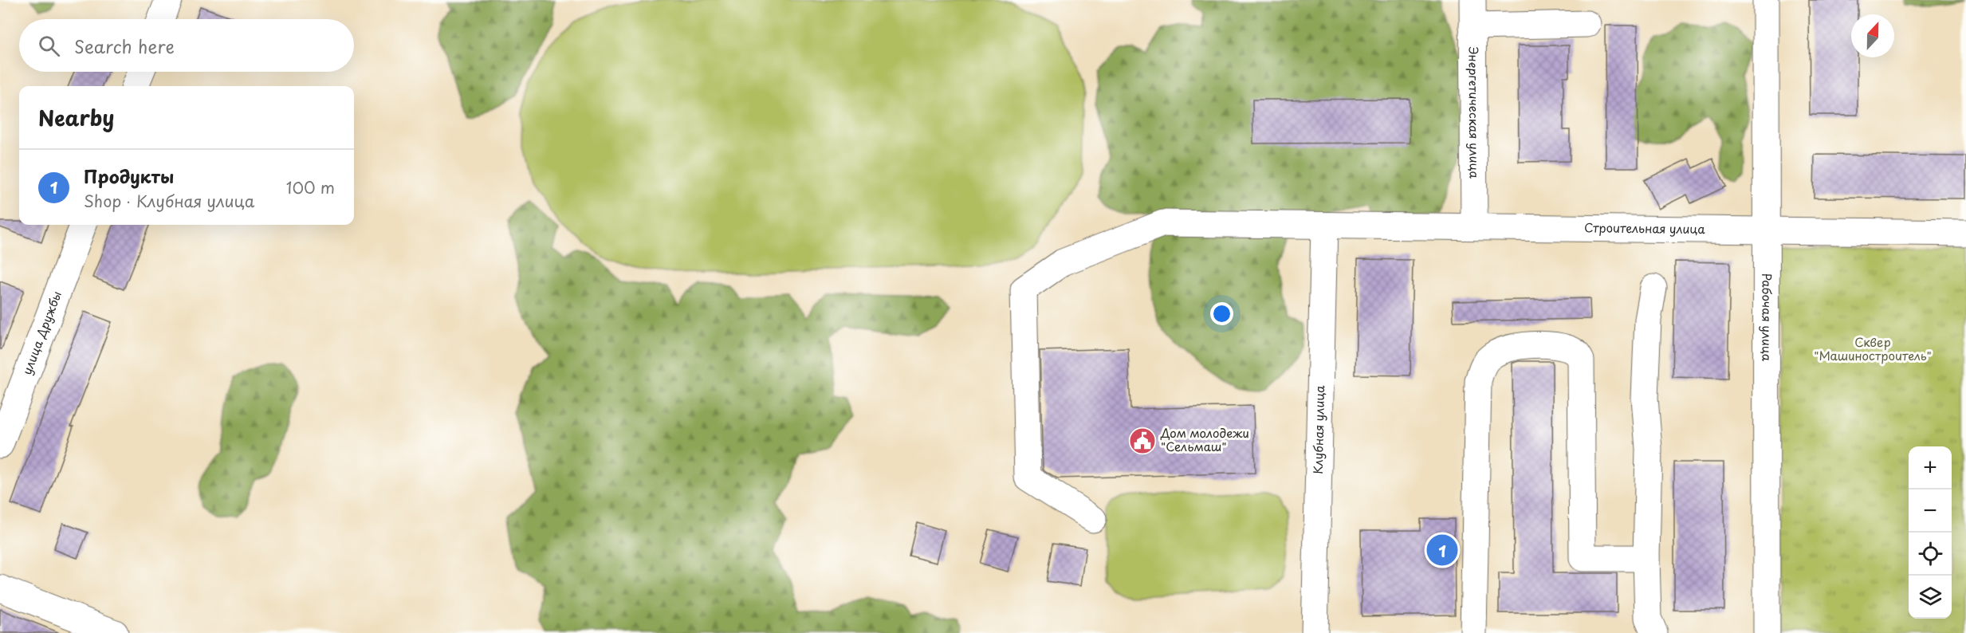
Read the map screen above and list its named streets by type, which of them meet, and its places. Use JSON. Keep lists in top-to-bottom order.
{
  "streets": {
    "street": [
      "Энергетическая улица",
      "Строительная улица",
      "Рабочая улица",
      "улица Дружбы",
      "Клубная улица"
    ]
  },
  "crossings": [
    ["Энергетическая улица", "Строительная улица"],
    ["Строительная улица", "Рабочая улица"],
    ["Строительная улица", "Клубная улица"]
  ],
  "parks": ["Сквер \"Машиностроитель\""],
  "places": {
    "public building": ["Дом молодежи \"Сельмаш\""]
  },
  "north": "top",
  "page": {
    "search": "Search here",
    "heading": "Nearby",
    "list": [
      {
        "mark": "1",
        "name": "Продукты",
        "note": "Shop · Клубная улица",
        "value": "100 m"
      }
    ],
    "map_buttons": ["+", "−"],
    "pins": "1"
  }
}
